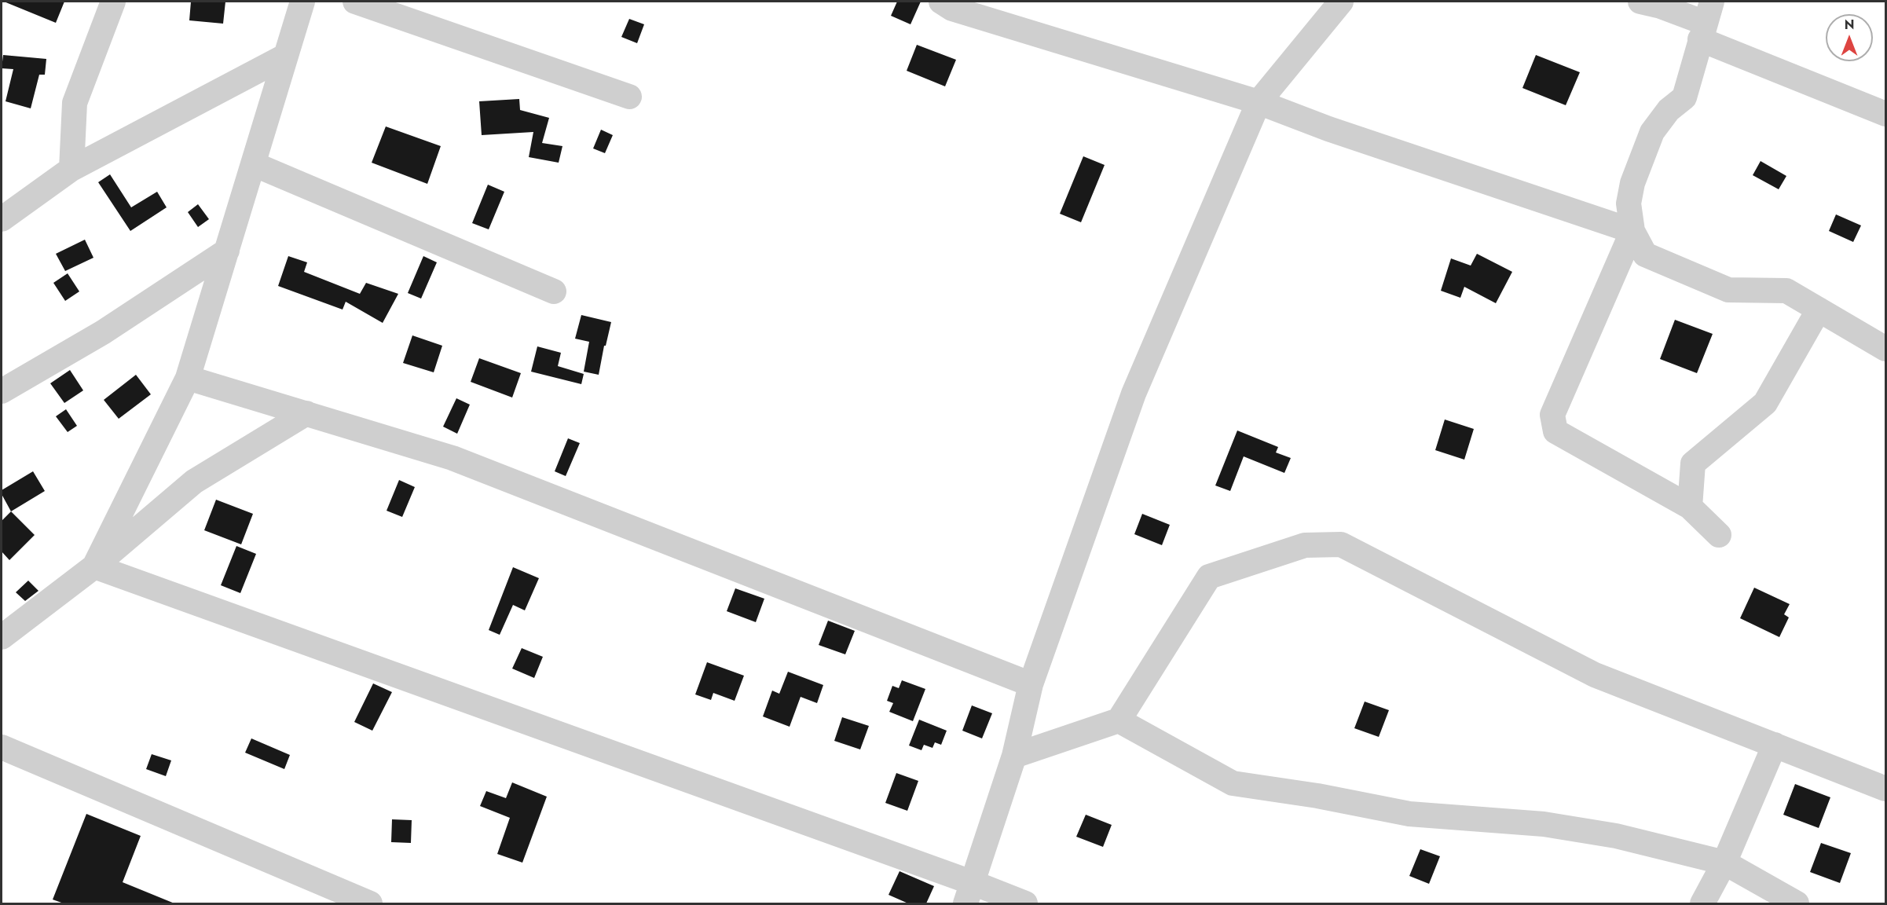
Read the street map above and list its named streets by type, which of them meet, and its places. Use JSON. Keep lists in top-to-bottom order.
{
  "north": "top"
}
